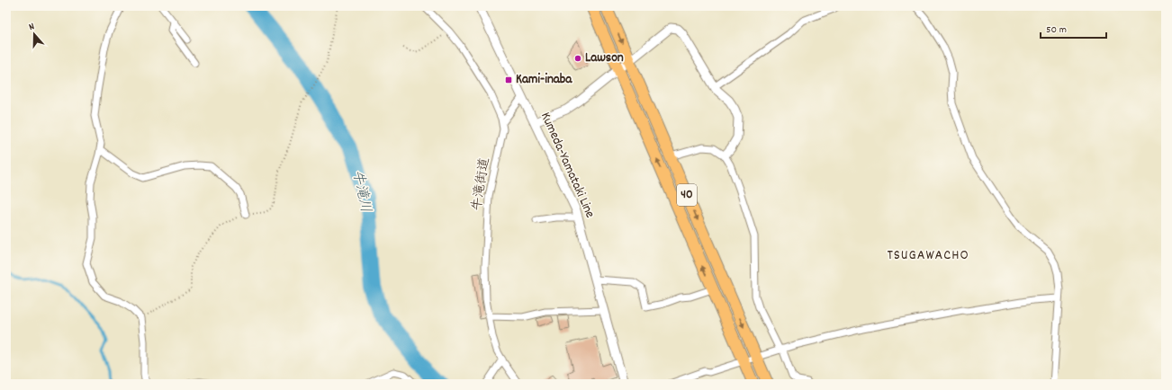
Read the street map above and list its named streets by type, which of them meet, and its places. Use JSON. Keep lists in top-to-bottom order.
{
  "streets": {
    "main road": ["40"],
    "street": ["Kumeda-Yamataki Line", "牛滝街道"]
  },
  "districts": ["TSUGAWACHO"],
  "water": ["牛滝川"],
  "places": {
    "other": ["Lawson"],
    "transit": ["Kami-inaba"]
  },
  "scale_bar": "50 m",
  "north": "top"
}
